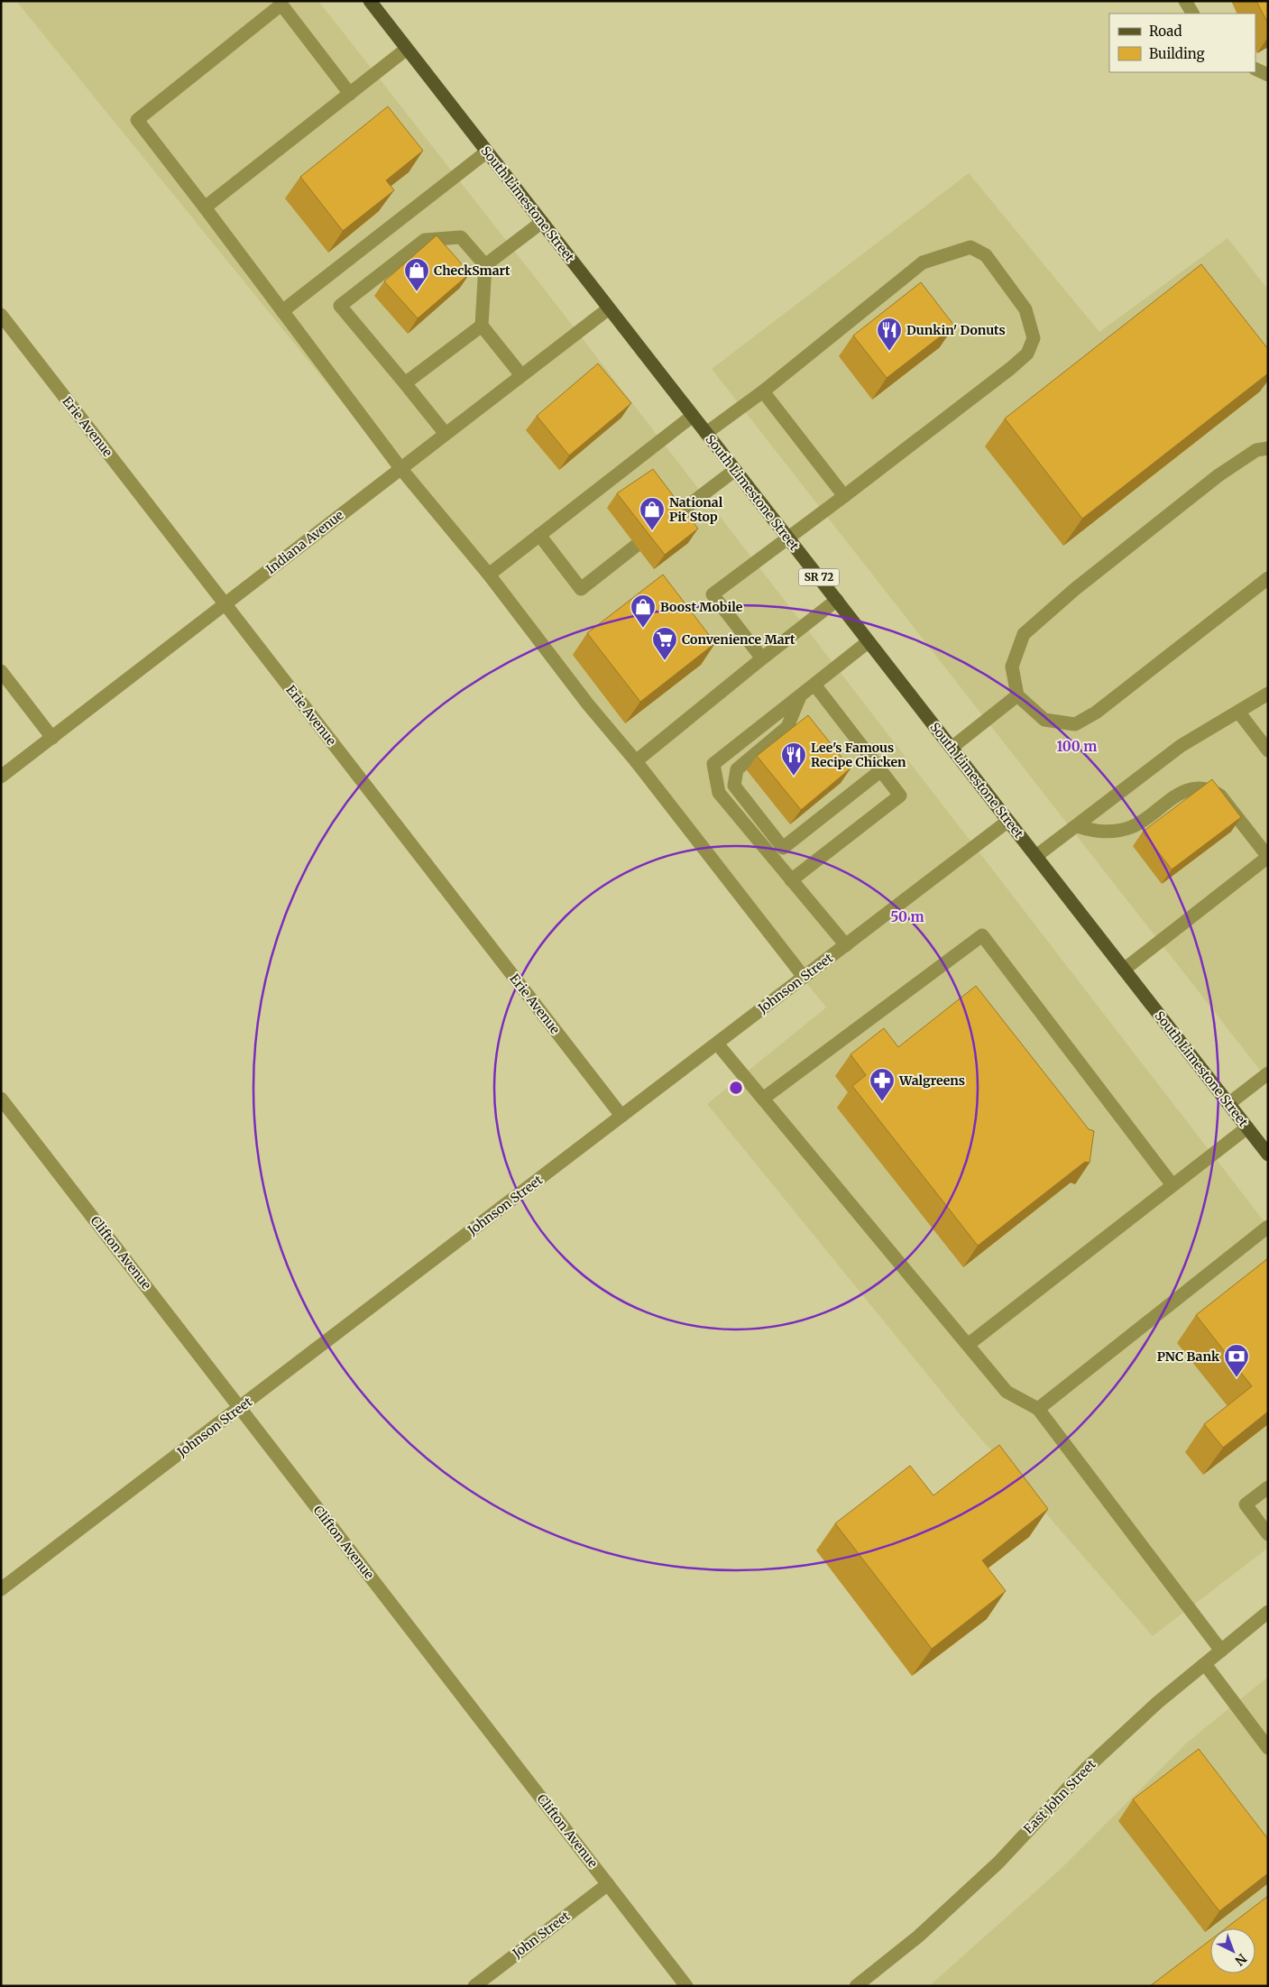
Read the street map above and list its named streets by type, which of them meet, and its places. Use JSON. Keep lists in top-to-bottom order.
{
  "streets": {
    "main road": ["South Limestone Street", "SR 72"],
    "street": [
      "Erie Avenue",
      "Indiana Avenue",
      "Johnson Street",
      "Clifton Avenue",
      "East John Street",
      "John Street"
    ]
  },
  "crossings": [
    ["South Limestone Street", "Indiana Avenue"],
    ["South Limestone Street", "Johnson Street"],
    ["Erie Avenue", "Indiana Avenue"],
    ["Erie Avenue", "Johnson Street"],
    ["Johnson Street", "Clifton Avenue"],
    ["Clifton Avenue", "John Street"]
  ],
  "places": {
    "shop": ["CheckSmart", "National Pit Stop", "Boost Mobile"],
    "restaurant": ["Dunkin' Donuts", "Lee's Famous Recipe Chicken"],
    "supermarket": ["Convenience Mart"],
    "pharmacy": ["Walgreens"],
    "bank": ["PNC Bank"]
  },
  "legend": ["Road", "Building"],
  "north": "bottom right",
  "rings": ["100 m", "50 m"]
}
